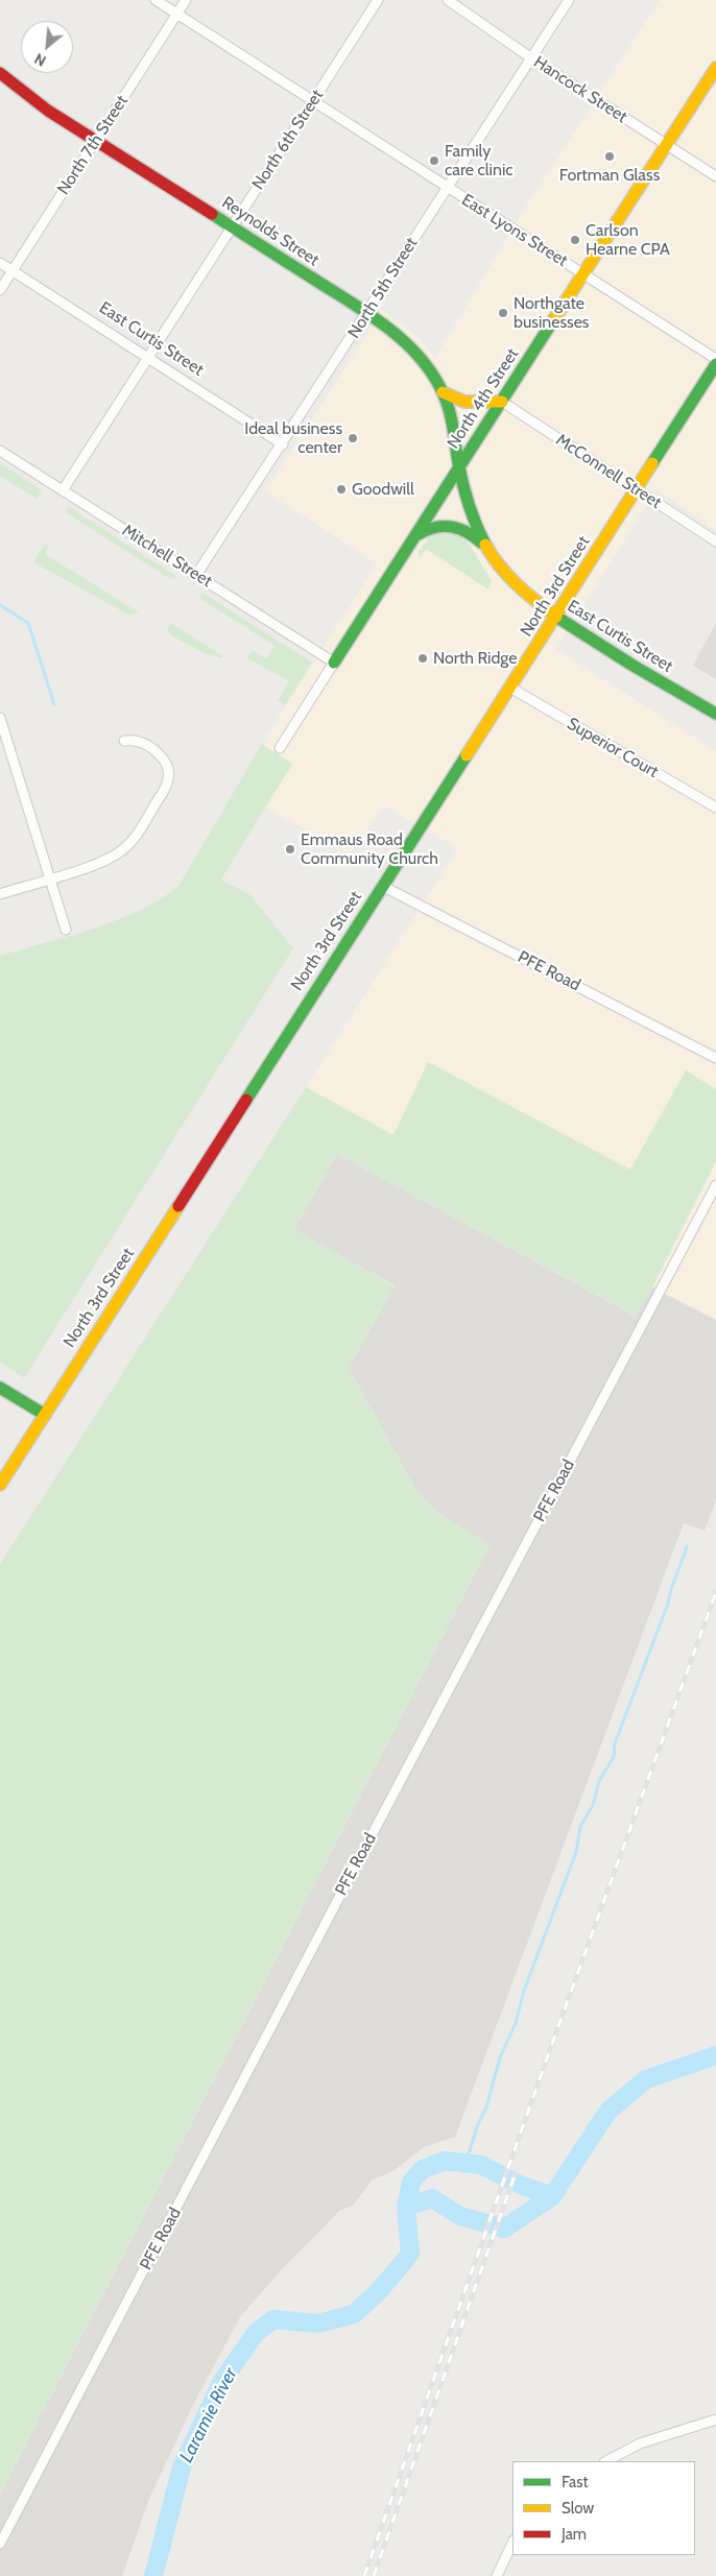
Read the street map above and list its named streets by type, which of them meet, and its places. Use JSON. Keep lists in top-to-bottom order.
{
  "streets": {
    "main road": [
      "Reynolds Street",
      "East Curtis Street",
      "North 4th Street",
      "North 3rd Street"
    ],
    "street": [
      "Hancock Street",
      "North 6th Street",
      "North 7th Street",
      "East Lyons Street",
      "North 5th Street",
      "McConnell Street",
      "Mitchell Street",
      "Superior Court",
      "PFE Road"
    ]
  },
  "crossings": [
    ["Hancock Street", "North 5th Street"],
    ["Hancock Street", "North 4th Street"],
    ["North 6th Street", "East Lyons Street"],
    ["North 6th Street", "Reynolds Street"],
    ["North 6th Street", "East Curtis Street"],
    ["North 6th Street", "Mitchell Street"],
    ["North 7th Street", "East Lyons Street"],
    ["North 7th Street", "Reynolds Street"],
    ["North 7th Street", "East Curtis Street"],
    ["East Lyons Street", "North 5th Street"],
    ["East Lyons Street", "North 4th Street"],
    ["Reynolds Street", "North 5th Street"],
    ["Reynolds Street", "East Curtis Street"],
    ["Reynolds Street", "North 4th Street"],
    ["North 5th Street", "East Curtis Street"],
    ["North 5th Street", "Mitchell Street"],
    ["East Curtis Street", "North 4th Street"],
    ["East Curtis Street", "North 3rd Street"],
    ["North 4th Street", "McConnell Street"],
    ["North 4th Street", "Mitchell Street"],
    ["McConnell Street", "North 3rd Street"],
    ["North 3rd Street", "Superior Court"],
    ["North 3rd Street", "PFE Road"]
  ],
  "water": ["Laramie River"],
  "places": [
    "Fortman Glass",
    "Family care clinic",
    "Carlson Hearne CPA",
    "Northgate businesses",
    "Ideal business center",
    "Goodwill",
    "North Ridge",
    "Emmaus Road Community Church"
  ],
  "legend": ["Fast", "Slow", "Jam"],
  "north": "bottom left"
}
